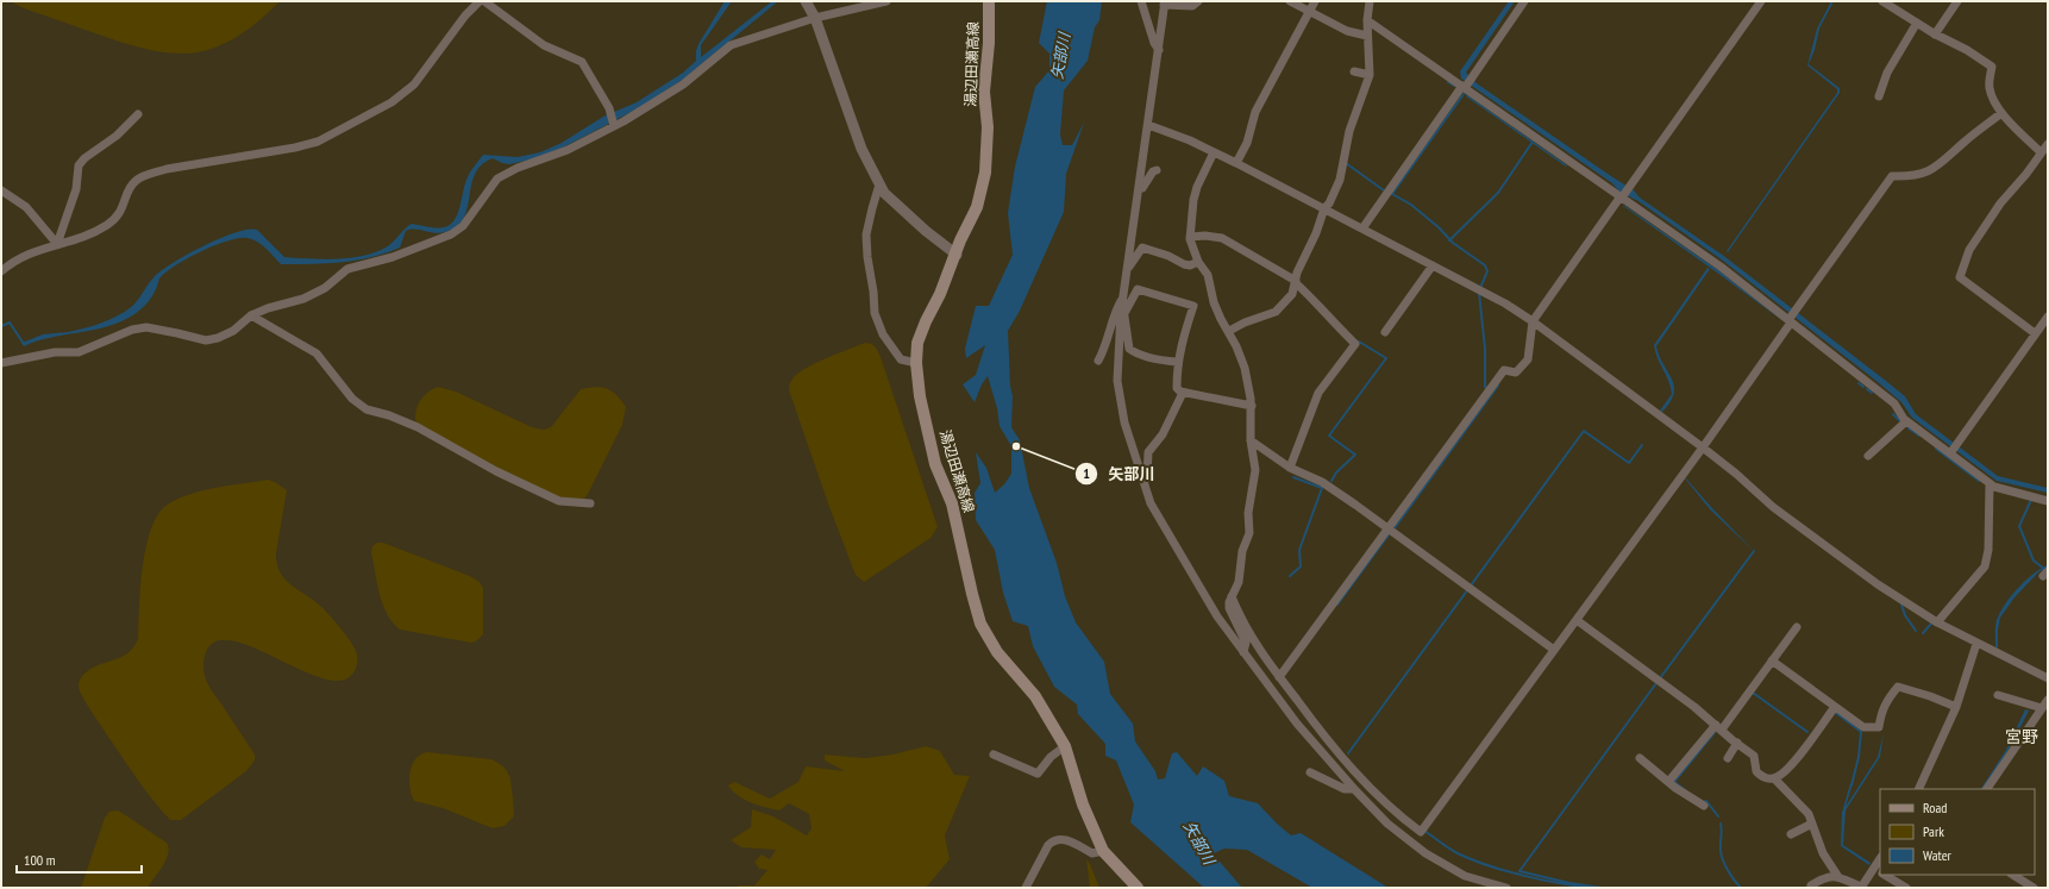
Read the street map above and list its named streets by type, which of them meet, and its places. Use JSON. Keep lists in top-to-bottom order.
{
  "streets": {
    "main road": ["湯辺田瀬高線"]
  },
  "districts": ["宮野"],
  "water": ["矢部川"],
  "places": ["矢部川"],
  "legend": ["Road", "Park", "Water"],
  "scale_bar": "100 m"
}
